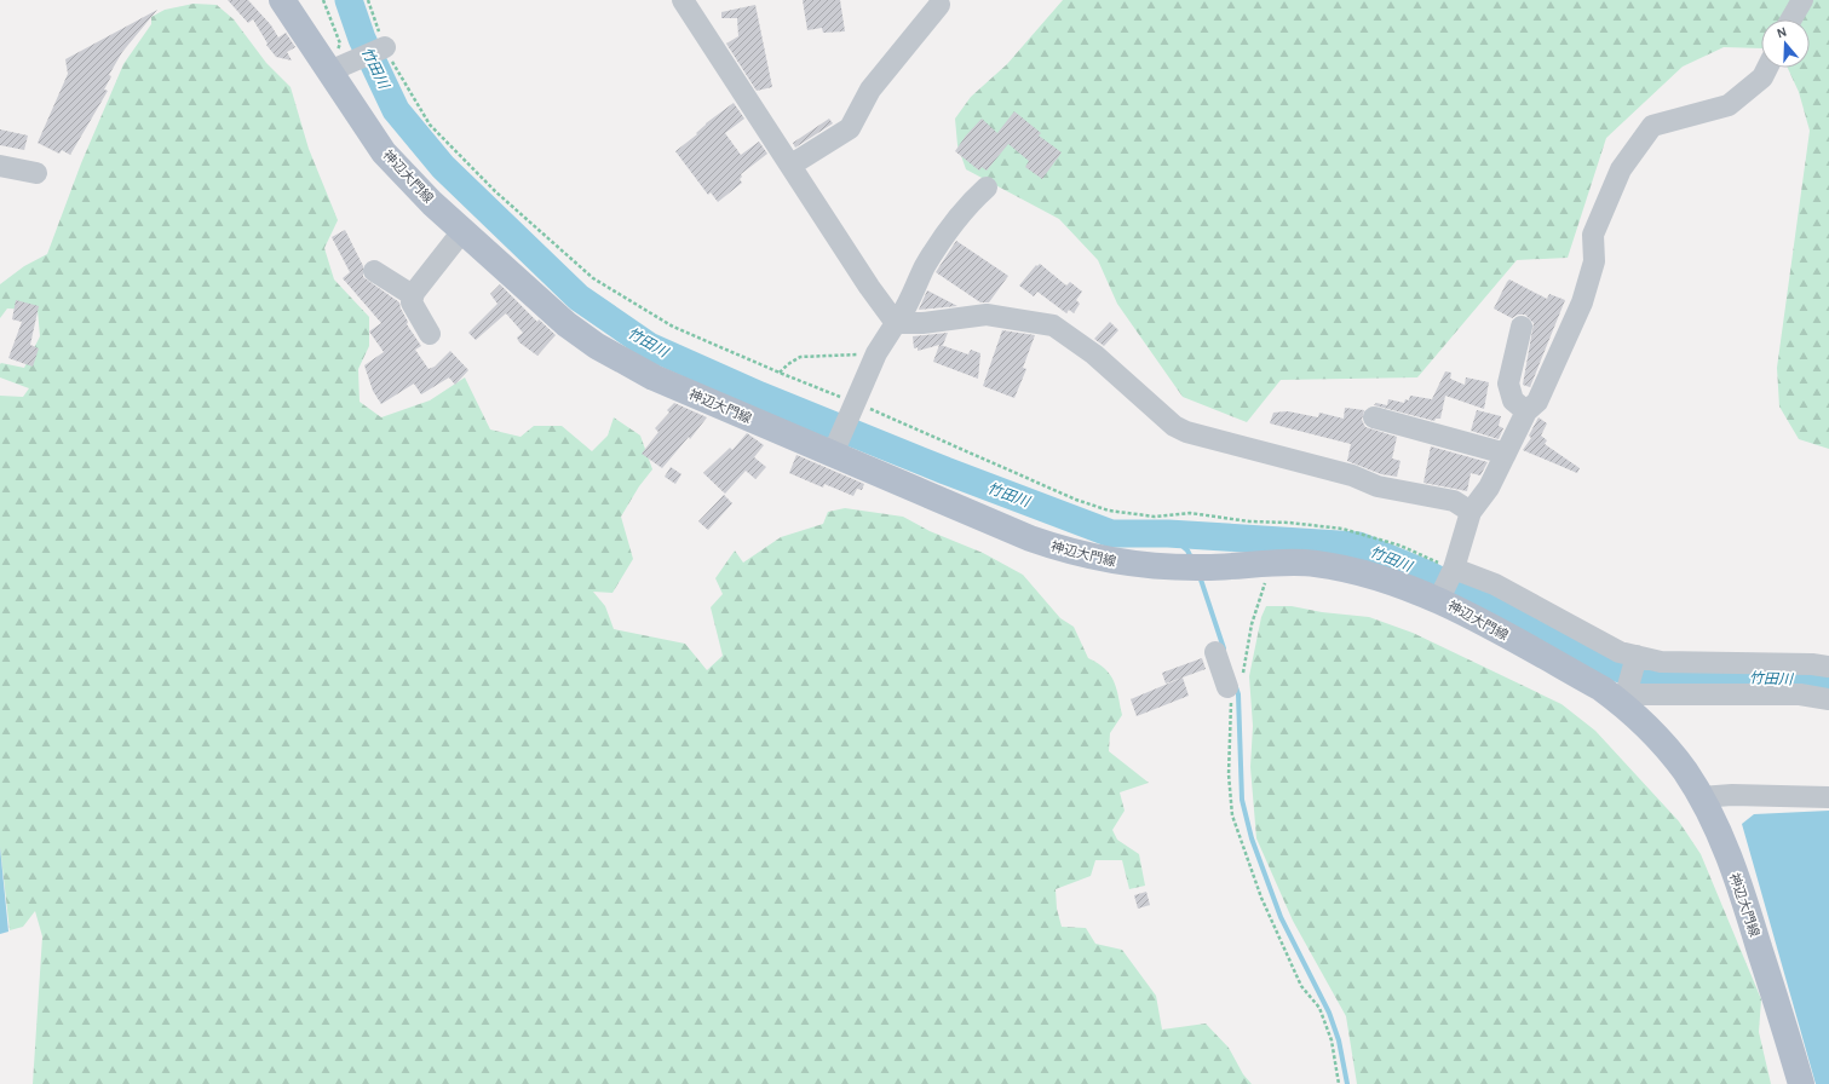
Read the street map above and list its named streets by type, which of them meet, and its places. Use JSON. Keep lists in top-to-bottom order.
{
  "streets": {
    "main road": ["神辺大門線"]
  },
  "water": ["竹田川"],
  "north": "top"
}
